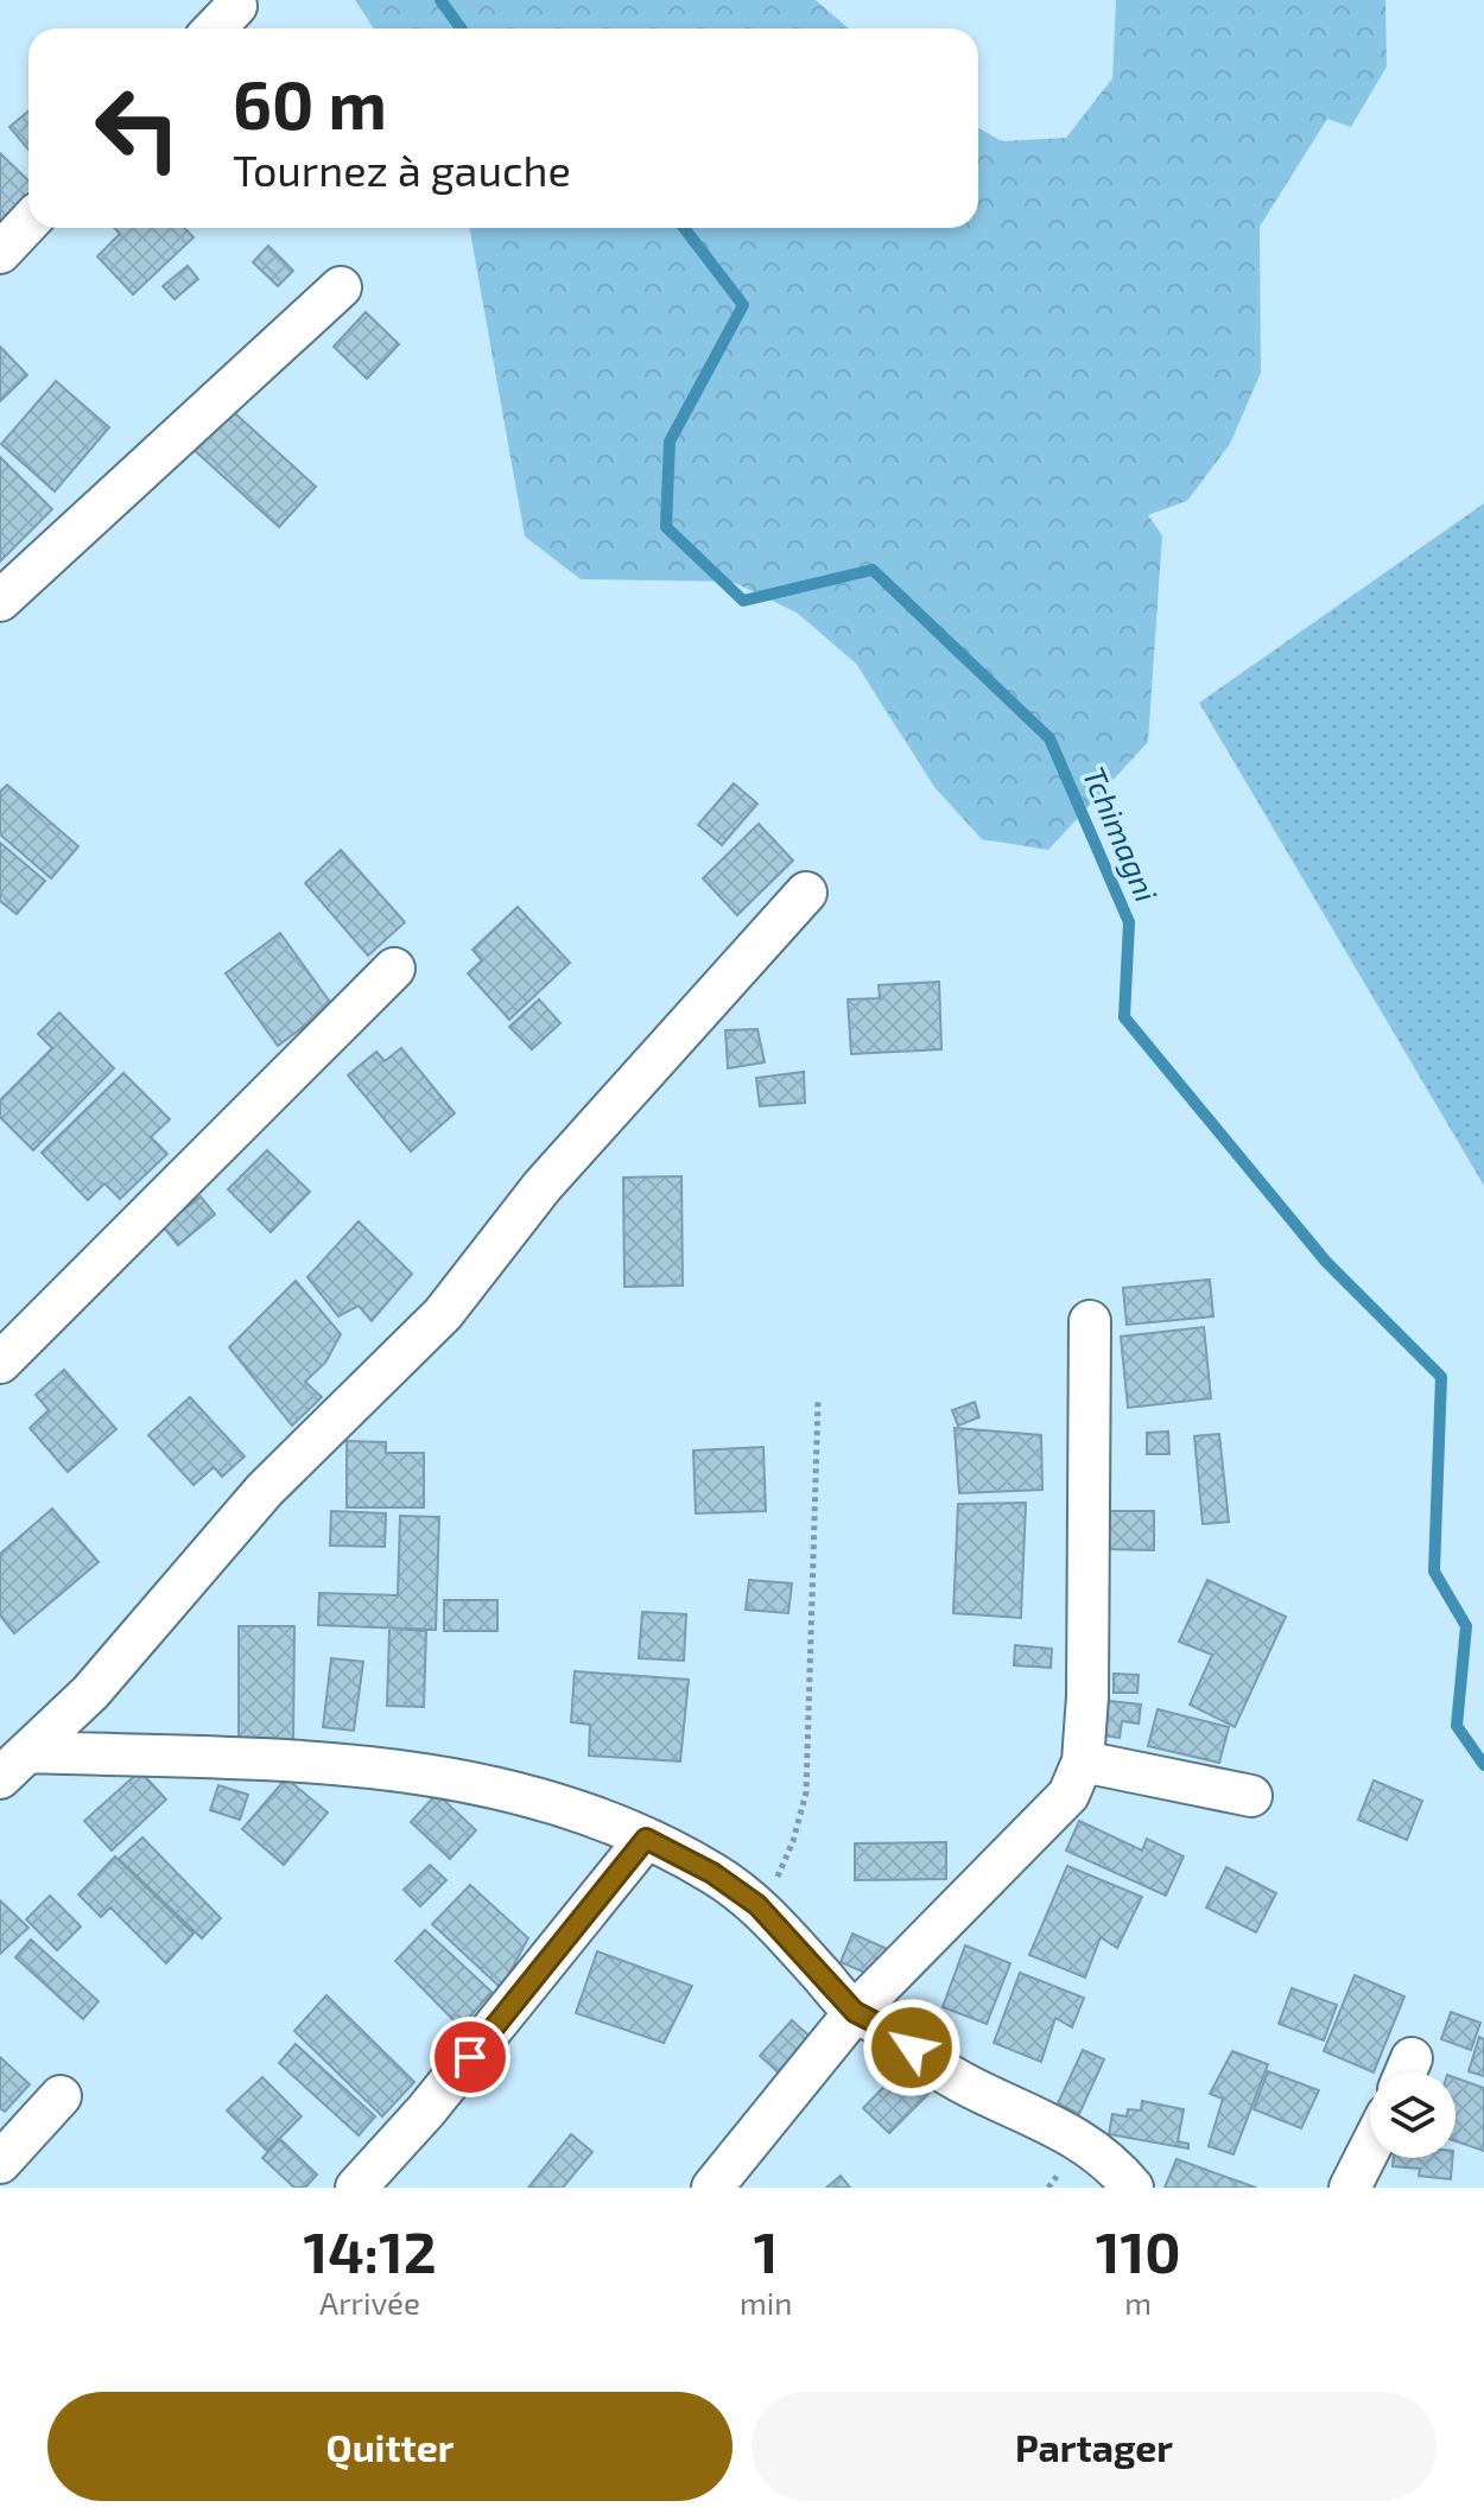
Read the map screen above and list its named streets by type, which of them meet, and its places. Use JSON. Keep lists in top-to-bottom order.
{
  "water": ["Tchimagni"],
  "page": {
    "turn": ["60 m", "Tournez à gauche"],
    "eta": [
      "14:12",
      "Arrivée",
      "1",
      "min",
      "110",
      "m"
    ],
    "buttons": ["Quitter", "Partager"]
  }
}
